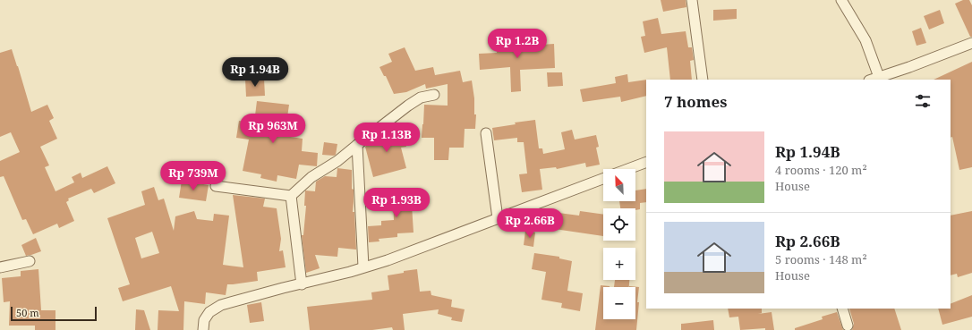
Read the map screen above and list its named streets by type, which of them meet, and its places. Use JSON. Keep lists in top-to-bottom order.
{
  "scale_bar": "50 m",
  "north": "top left",
  "page": {
    "price": [
      "Rp 1.2B",
      "Rp 1.94B",
      "Rp 963M",
      "Rp 1.13B",
      "Rp 739M",
      "Rp 1.93B",
      "Rp 2.66B"
    ],
    "heading": "7 homes",
    "list": [
      {
        "name": "Rp 1.94B",
        "note": "4 rooms · 120 m² · House"
      },
      {
        "name": "Rp 2.66B",
        "note": "5 rooms · 148 m² · House"
      }
    ],
    "map_buttons": ["+", "−"],
    "scale": "50 m"
  }
}
